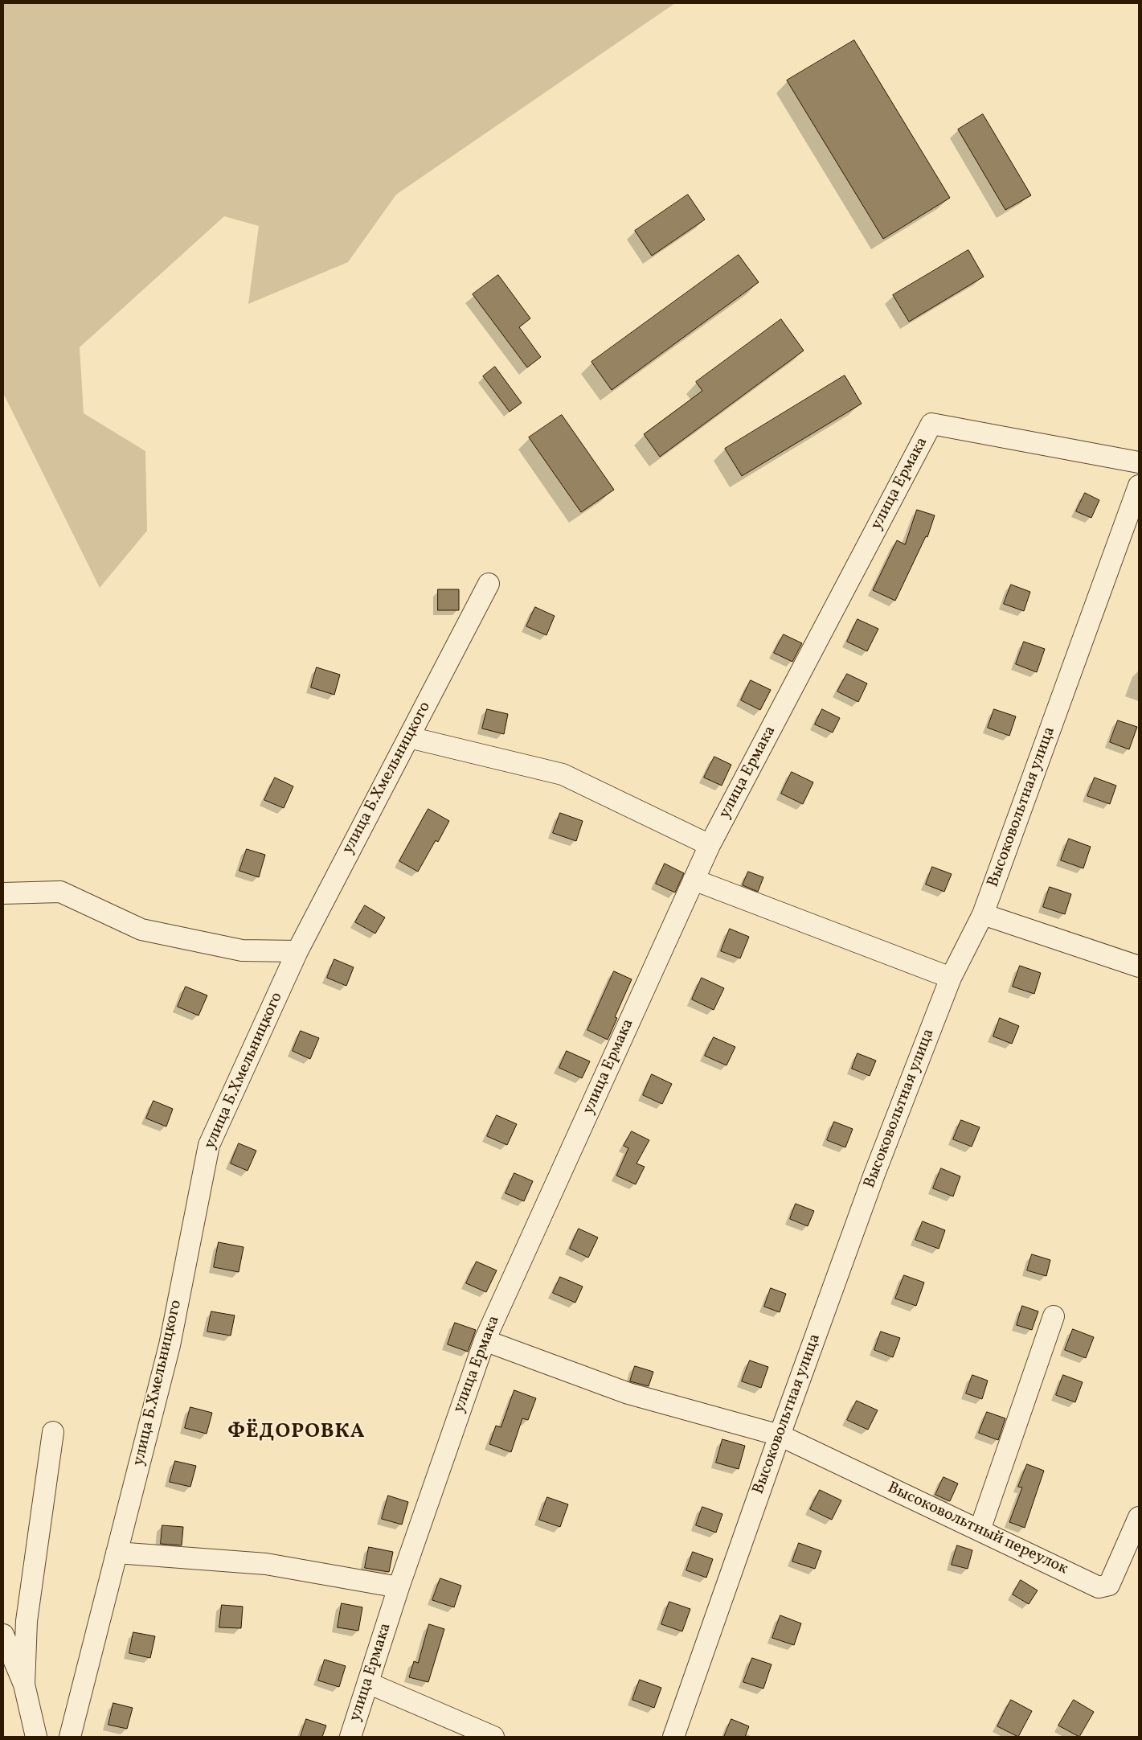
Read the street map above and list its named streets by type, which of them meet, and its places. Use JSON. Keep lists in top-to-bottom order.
{
  "streets": {
    "street": [
      "улица Ермака",
      "улица Б.Хмельницкого",
      "Высоковольтная улица",
      "Высоковольтный переулок"
    ]
  },
  "crossings": [
    ["улица Ермака", "Высоковольтный переулок"],
    ["Высоковольтная улица", "Высоковольтный переулок"]
  ],
  "districts": ["ФЁДОРОВКА"]
}
